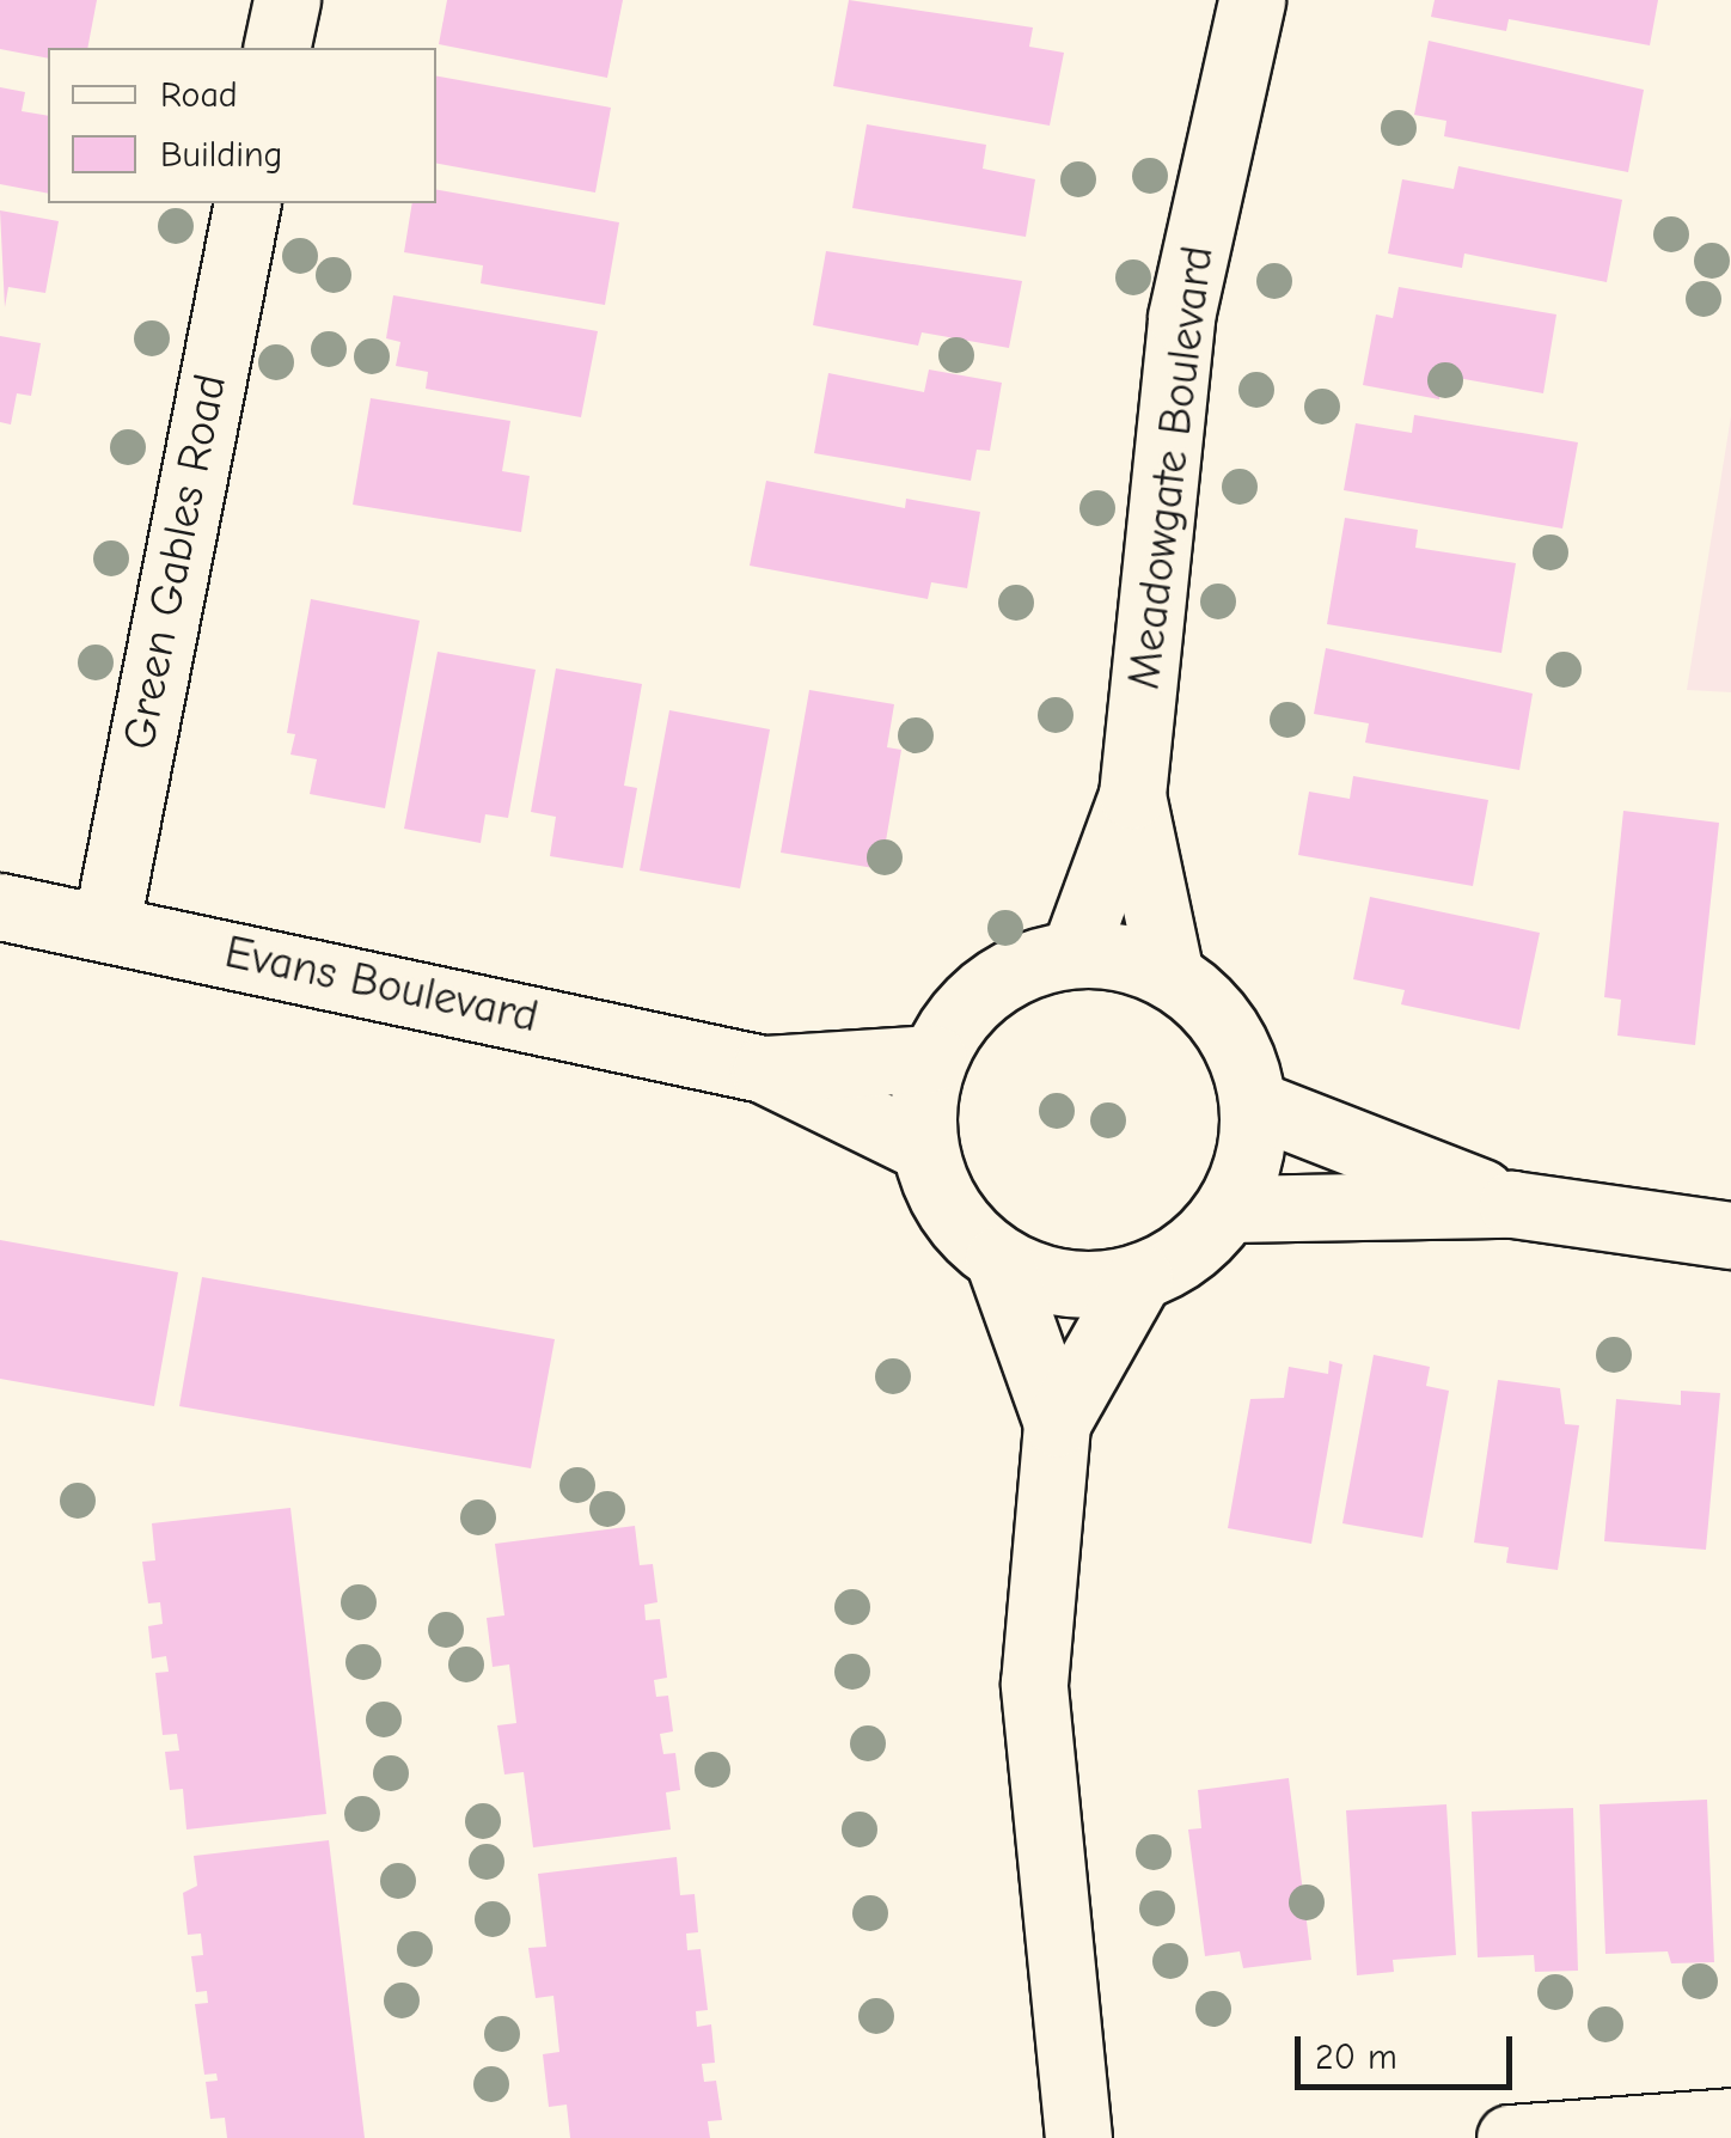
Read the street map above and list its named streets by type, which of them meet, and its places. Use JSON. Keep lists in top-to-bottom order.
{
  "streets": {
    "street": ["Meadowgate Boulevard", "Green Gables Road", "Evans Boulevard"]
  },
  "crossings": [
    ["Meadowgate Boulevard", "Evans Boulevard"],
    ["Green Gables Road", "Evans Boulevard"]
  ],
  "legend": ["Road", "Building"],
  "scale_bar": "20 m"
}
